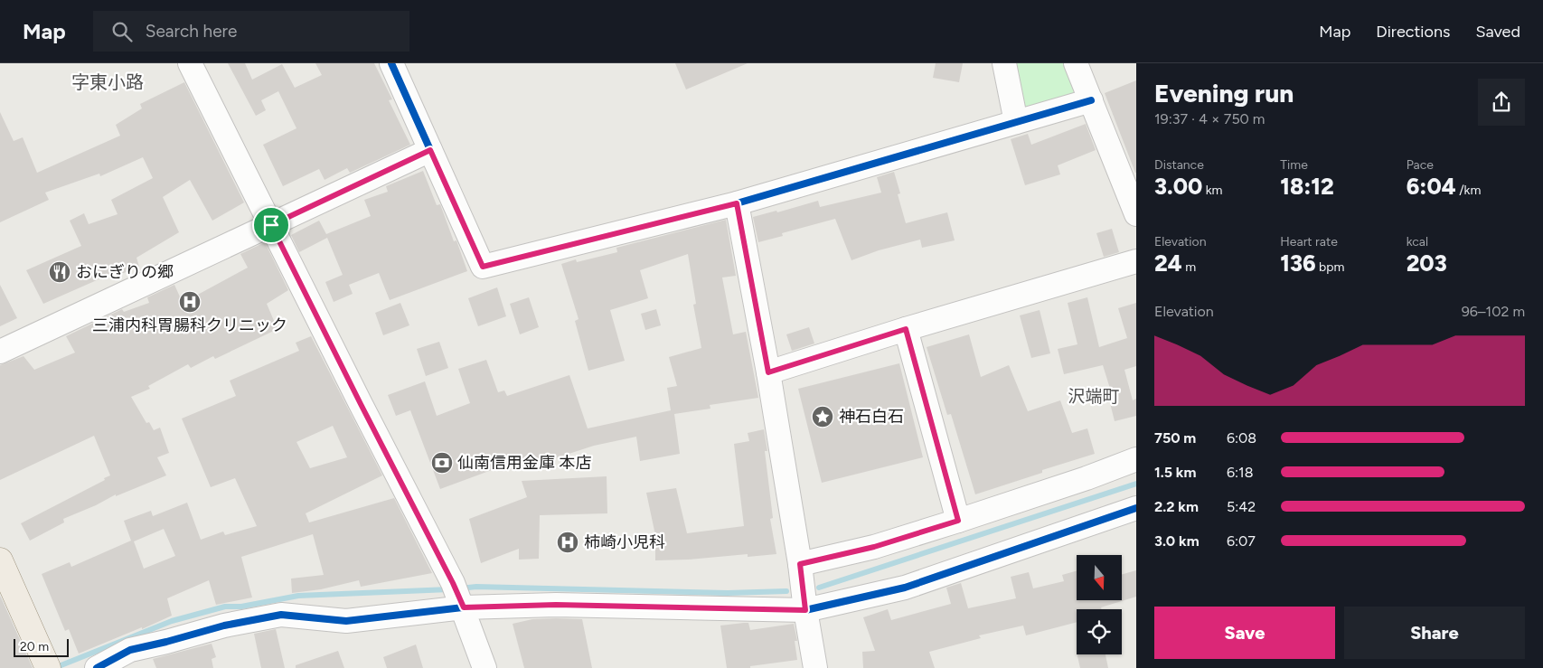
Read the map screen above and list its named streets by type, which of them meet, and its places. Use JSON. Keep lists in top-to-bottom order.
{
  "districts": ["字東小路", "沢端町"],
  "places": {
    "restaurant": ["おにぎりの郷"],
    "hospital": ["三浦内科胃腸科クリニック", "柿崎小児科"],
    "place": ["神石白石"],
    "bank": ["仙南信用金庫 本店"]
  },
  "scale_bar": "20 m",
  "north": "bottom",
  "page": {
    "header": "Map",
    "search": "Search here",
    "nav": ["Map", "Directions", "Saved"],
    "heading": ["Evening run", "19:37 · 4 × 750 m"],
    "stats": [
      ["Distance", "3.00 km"],
      ["Time", "18:12"],
      ["Pace", "6:04 /km"],
      ["Elevation", "24 m"],
      ["Heart rate", "136 bpm"],
      ["kcal", "203"]
    ],
    "chart": ["Elevation", "96–102 m"],
    "list": [
      {
        "name": "750 m",
        "note": "6:08"
      },
      {
        "name": "1.5 km",
        "note": "6:18"
      },
      {
        "name": "2.2 km",
        "note": "5:42"
      },
      {
        "name": "3.0 km",
        "note": "6:07"
      }
    ],
    "buttons": ["Save", "Share"],
    "scale": "20 m"
  }
}
